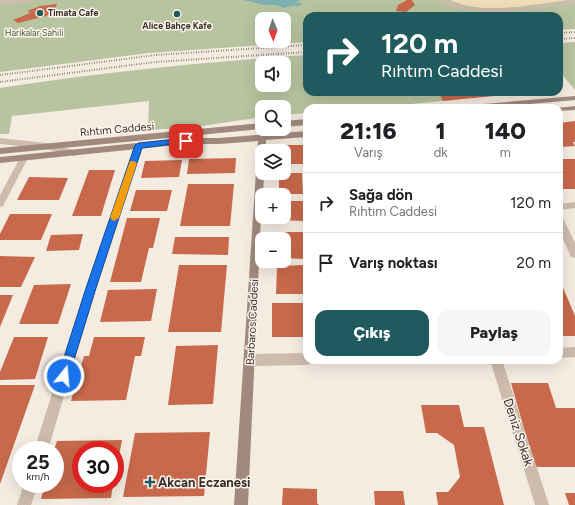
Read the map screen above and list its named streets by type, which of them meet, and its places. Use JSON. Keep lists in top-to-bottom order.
{
  "streets": {
    "main road": ["Rıhtım Caddesi", "Barbaros Caddesi"],
    "street": ["Deniz Sokak"]
  },
  "crossings": [
    ["Rıhtım Caddesi", "Barbaros Caddesi"]
  ],
  "parks": ["Harikalar Sahili"],
  "places": {
    "other": ["Timata Cafe", "Alice Bahçe Kafe"],
    "health": ["Akcan Eczanesi"]
  },
  "north": "bottom",
  "page": {
    "map_buttons": ["+", "−"],
    "turn": ["120 m", "Rıhtım Caddesi"],
    "eta": [
      "21:16",
      "Varış",
      "1",
      "dk",
      "140",
      "m"
    ],
    "list": [
      {
        "name": "Sağa dön",
        "note": "Rıhtım Caddesi",
        "value": "120 m"
      },
      {
        "name": "Varış noktası",
        "value": "20 m"
      }
    ],
    "buttons": ["Çıkış", "Paylaş"],
    "speed": "25 km/h",
    "limit": "30"
  }
}
